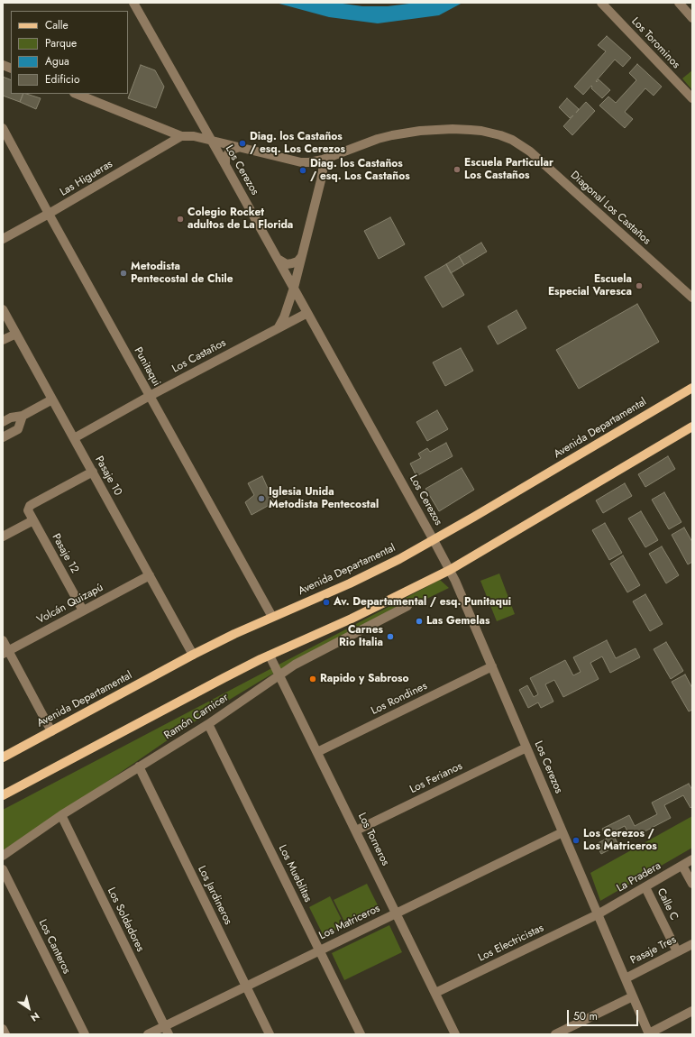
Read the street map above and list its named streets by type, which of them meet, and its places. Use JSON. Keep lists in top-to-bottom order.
{
  "streets": {
    "main road": ["Avenida Departamental"],
    "street": [
      "Los Torominos",
      "Los Cerezos",
      "Las Higueras",
      "Diagonal Los Castaños",
      "Los Castaños",
      "Punitaqui",
      "Pasaje 10",
      "Pasaje 12",
      "Volcán Quizapú",
      "Los Rondines",
      "Ramón Carnicer",
      "Los Ferianos",
      "Los Torneros",
      "Los Mueblitas",
      "La Pradera",
      "Los Jardineros",
      "Calle C",
      "Los Soldadores",
      "Los Matriceros",
      "Los Electricistas",
      "Los Canteros",
      "Pasaje Tres"
    ]
  },
  "crossings": [
    ["Los Cerezos", "Diagonal Los Castaños"],
    ["Los Cerezos", "Los Castaños"],
    ["Los Cerezos", "Avenida Departamental"],
    ["Los Cerezos", "Los Rondines"],
    ["Los Cerezos", "Los Ferianos"],
    ["Los Cerezos", "La Pradera"],
    ["Los Cerezos", "Los Matriceros"],
    ["Los Cerezos", "Los Electricistas"],
    ["Los Cerezos", "Pasaje Tres"],
    ["Las Higueras", "Diagonal Los Castaños"],
    ["Las Higueras", "Punitaqui"],
    ["Los Castaños", "Punitaqui"],
    ["Los Castaños", "Pasaje 10"],
    ["Punitaqui", "Avenida Departamental"],
    ["Avenida Departamental", "Pasaje 10"],
    ["Pasaje 10", "Pasaje 12"],
    ["Pasaje 10", "Volcán Quizapú"],
    ["Pasaje 12", "Volcán Quizapú"],
    ["Los Rondines", "Los Torneros"],
    ["Ramón Carnicer", "Los Torneros"],
    ["Ramón Carnicer", "Los Mueblitas"],
    ["Ramón Carnicer", "Los Jardineros"],
    ["Ramón Carnicer", "Los Soldadores"],
    ["Los Ferianos", "Los Torneros"],
    ["Los Torneros", "Los Matriceros"],
    ["Los Torneros", "Los Electricistas"],
    ["Los Mueblitas", "Los Matriceros"],
    ["La Pradera", "Calle C"],
    ["La Pradera", "Los Electricistas"],
    ["Los Jardineros", "Los Matriceros"],
    ["Calle C", "Pasaje Tres"],
    ["Los Soldadores", "Los Matriceros"]
  ],
  "places": [
    "Diag. los Castaños / esq. Los Cerezos",
    "Escuela Particular Los Castaños",
    "Diag. los Castaños / esq. Los Castaños",
    "Colegio Rocket adultos de La Florida",
    "Metodista Pentecostal de Chile",
    "Escuela Especial Varesca",
    "Iglesia Unida Metodista Pentecostal",
    "Av. Departamental / esq. Punitaqui",
    "Las Gemelas",
    "Carnes Rio Italia",
    "Rapido y Sabroso",
    "Los Cerezos / Los Matriceros"
  ],
  "legend": [
    "Calle",
    "Parque",
    "Agua",
    "Edificio"
  ],
  "scale_bar": "50 m",
  "north": "bottom right"
}
